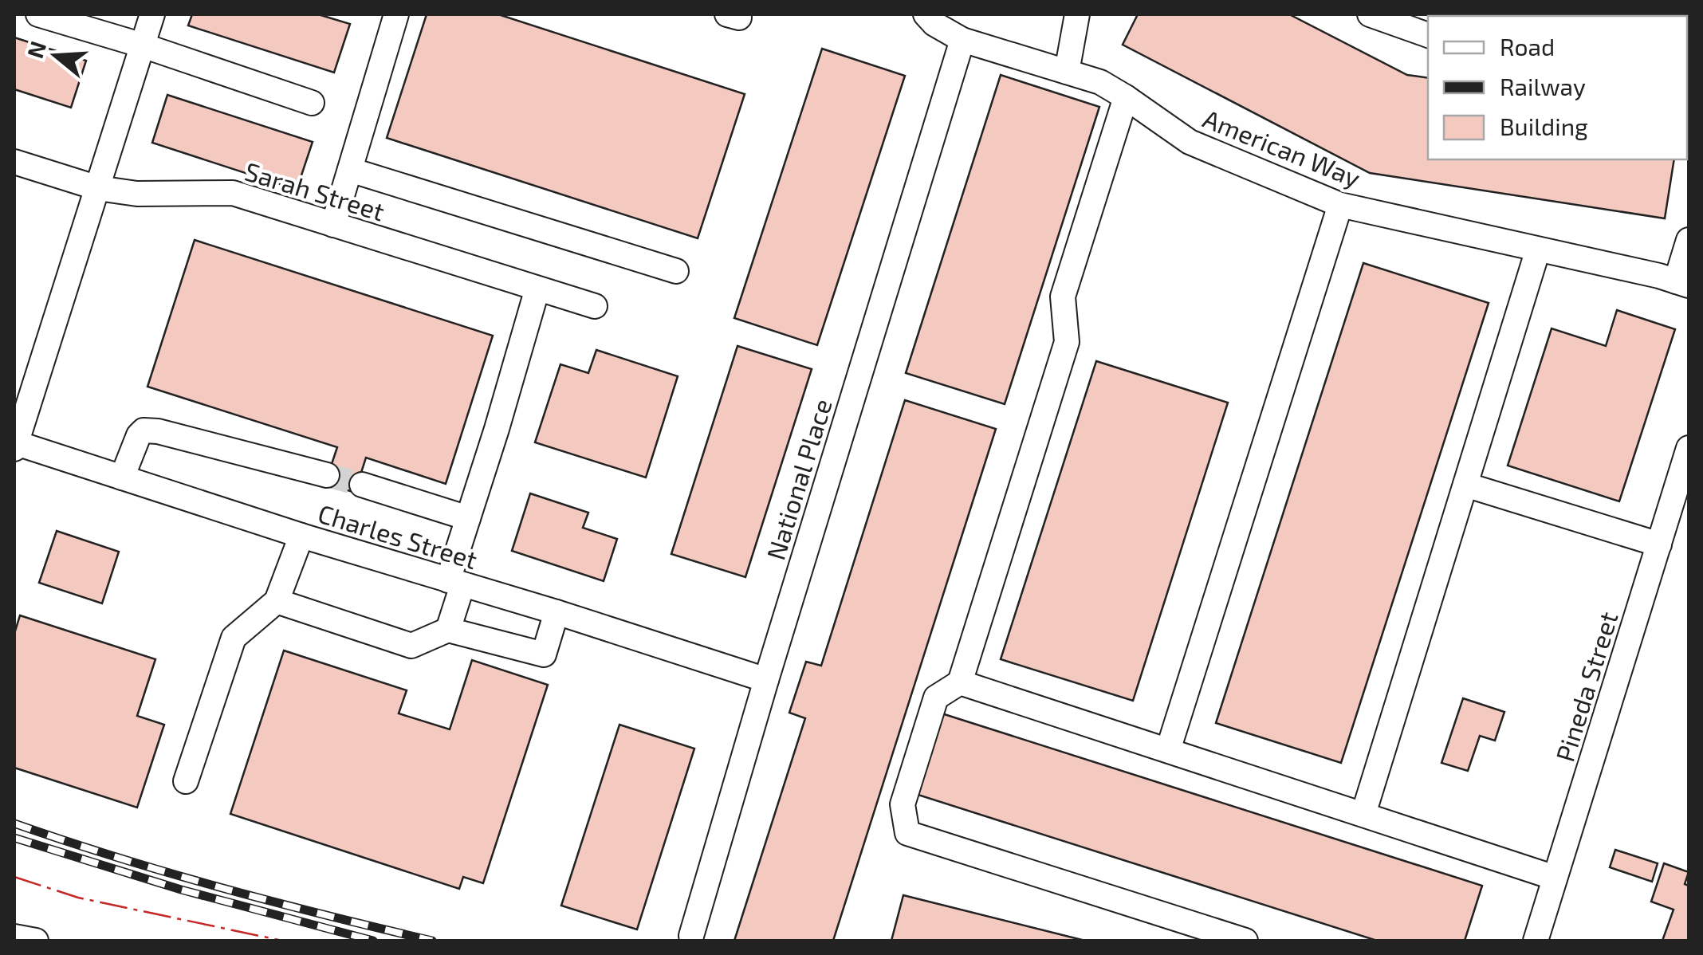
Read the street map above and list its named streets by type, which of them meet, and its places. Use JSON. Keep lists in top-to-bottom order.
{
  "streets": {
    "street": [
      "American Way",
      "Sarah Street",
      "National Place",
      "Charles Street",
      "Pineda Street"
    ]
  },
  "crossings": [
    ["American Way", "National Place"],
    ["National Place", "Charles Street"]
  ],
  "legend": ["Road", "Railway", "Building"],
  "north": "left"
}
